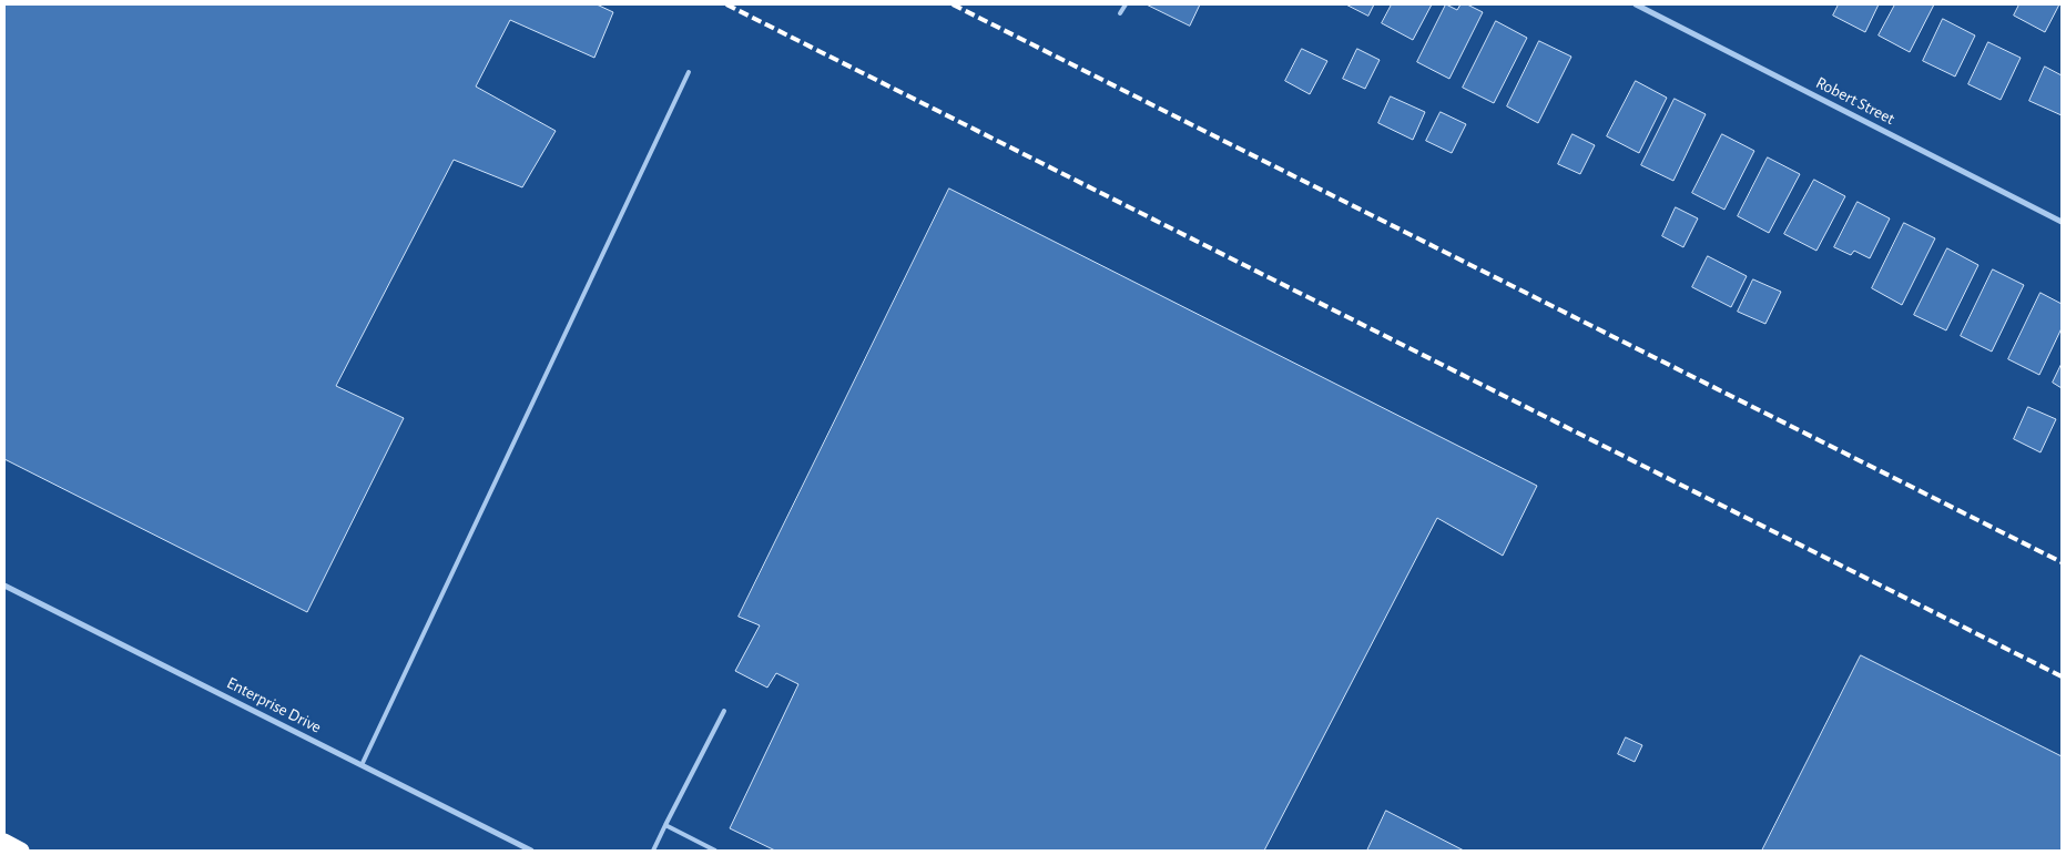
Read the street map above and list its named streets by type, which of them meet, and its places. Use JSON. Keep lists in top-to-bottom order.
{
  "streets": {
    "street": ["Robert Street", "Enterprise Drive"]
  }
}
